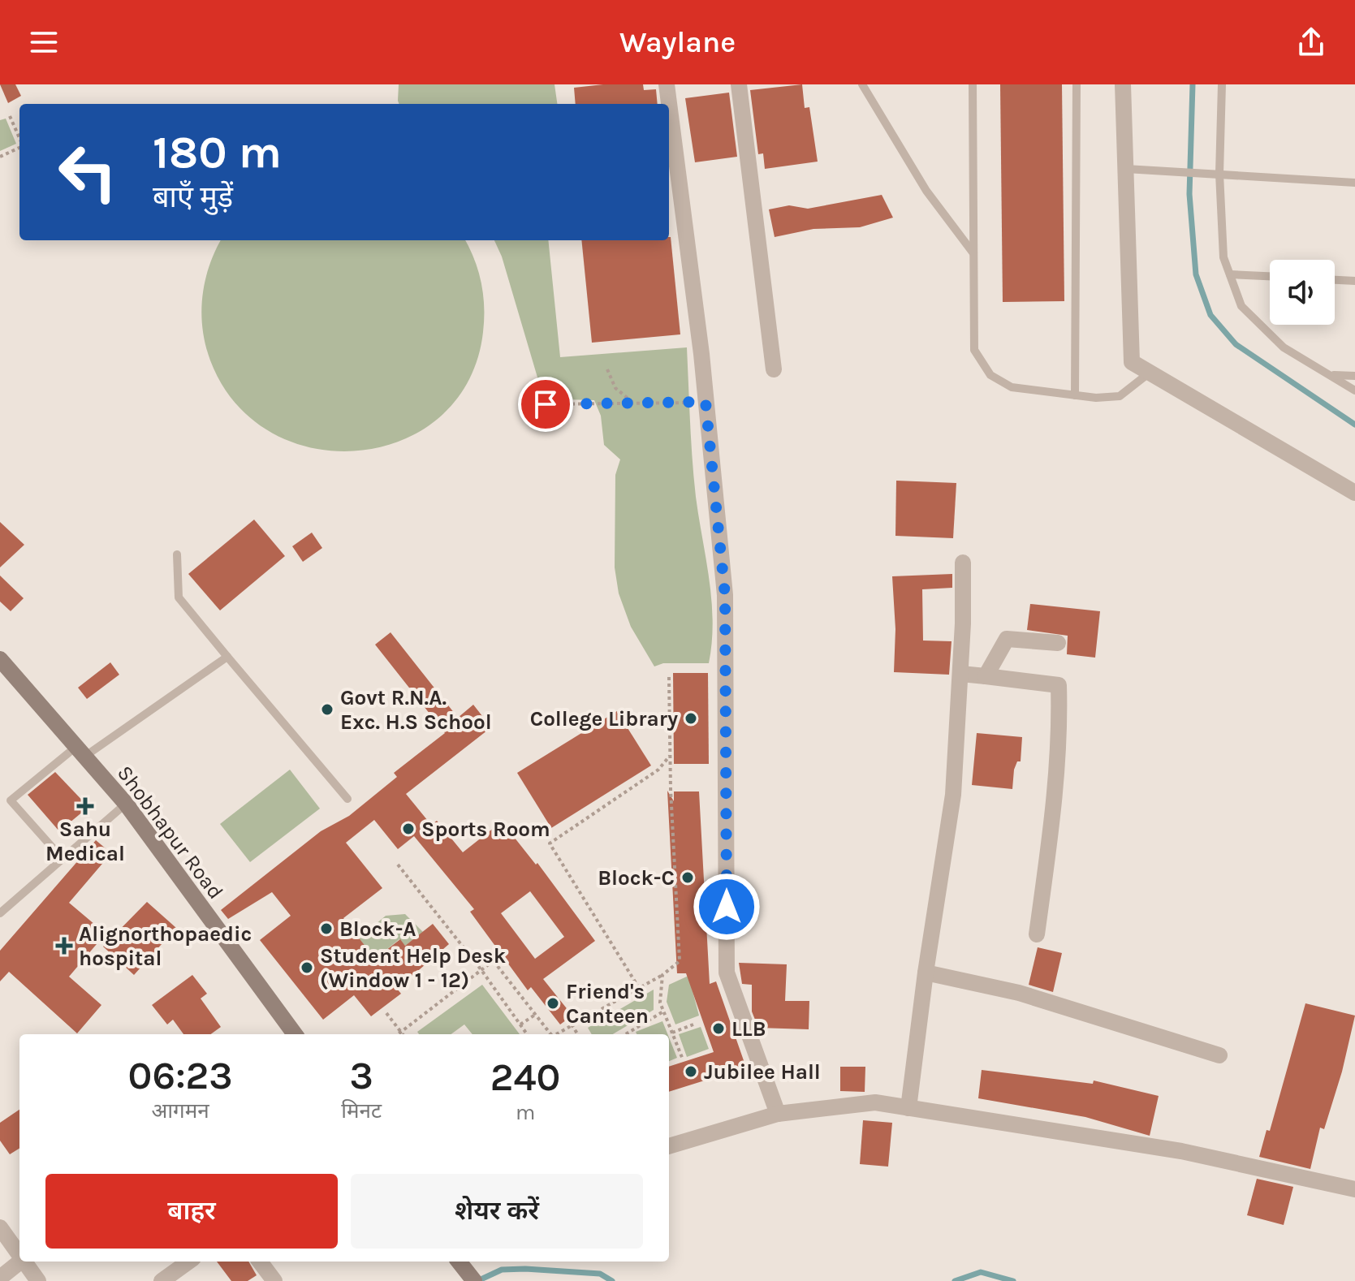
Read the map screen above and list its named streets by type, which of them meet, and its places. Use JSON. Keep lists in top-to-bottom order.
{
  "streets": {
    "main road": ["Shobhapur Road"]
  },
  "places": {
    "other": [
      "Govt R.N.A. Exc. H.S School",
      "College Library",
      "Sports Room",
      "Block-C",
      "Block-A",
      "Student Help Desk (Window 1 - 12)",
      "Friend's Canteen",
      "LLB",
      "Jubilee Hall"
    ],
    "health": ["Sahu Medical", "Alignorthopaedic hospital"]
  },
  "page": {
    "header": "Waylane",
    "turn": ["180 m", "बाएँ मुड़ें"],
    "eta": [
      "06:23",
      "आगमन",
      "3",
      "मिनट",
      "240",
      "m"
    ],
    "buttons": ["बाहर", "शेयर करें"]
  }
}
